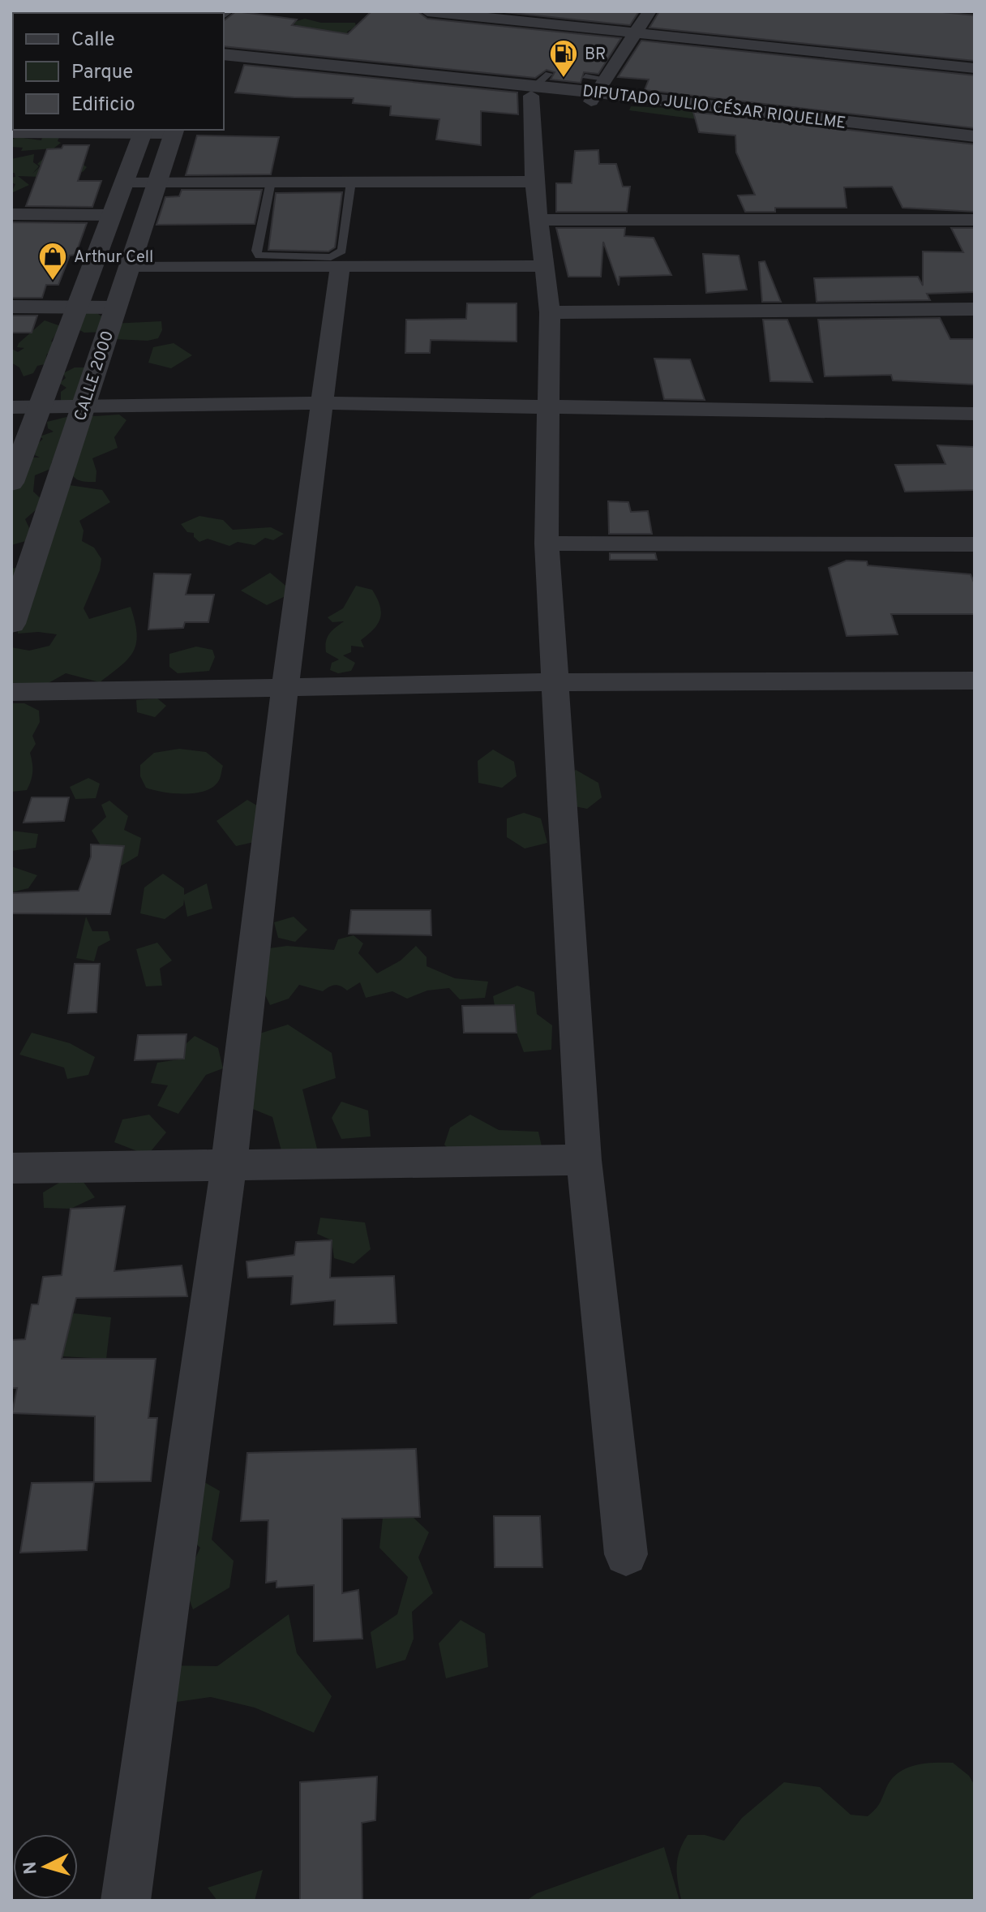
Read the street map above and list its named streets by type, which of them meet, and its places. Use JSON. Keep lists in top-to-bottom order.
{
  "streets": {
    "street": ["DIPUTADO JULIO CÉSAR RIQUELME", "CALLE 2000"]
  },
  "places": {
    "fuel station": ["BR"],
    "shop": ["Arthur Cell"]
  },
  "legend": ["Calle", "Parque", "Edificio"],
  "north": "left"
}
